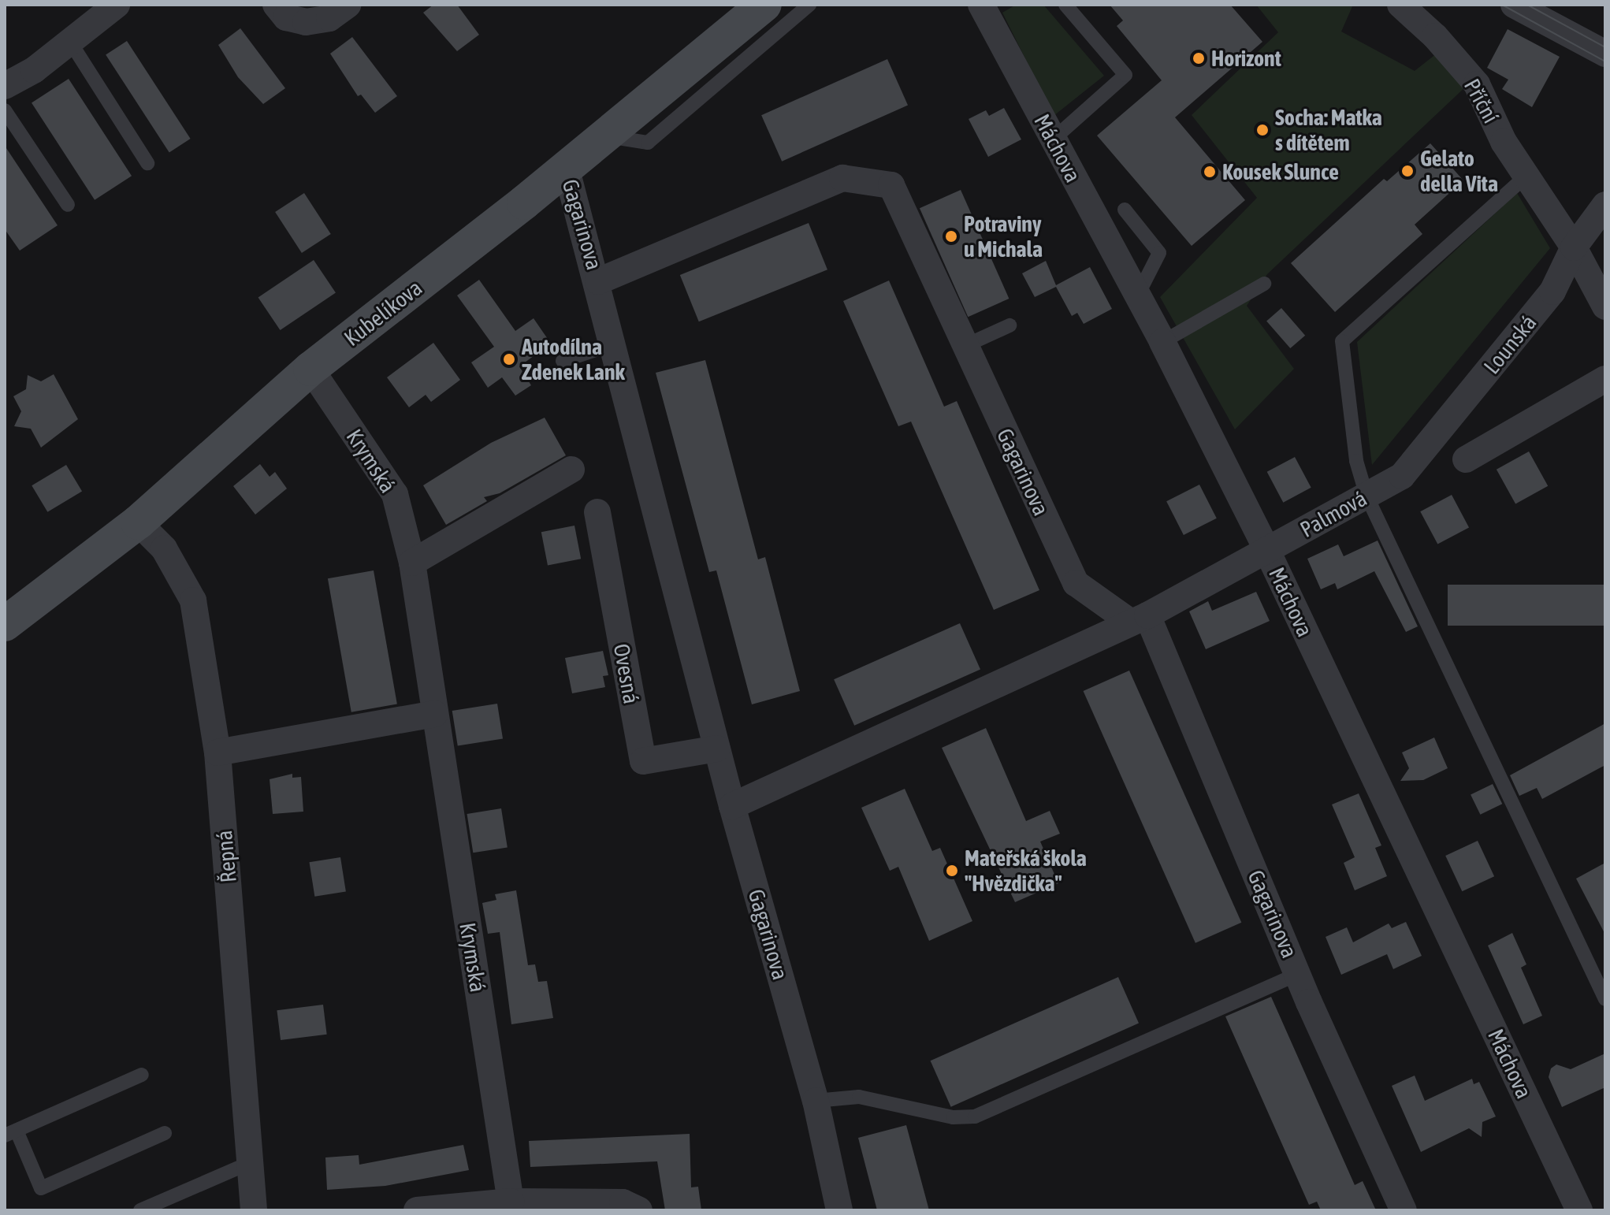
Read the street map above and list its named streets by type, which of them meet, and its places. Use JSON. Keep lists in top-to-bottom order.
{
  "streets": {
    "street": [
      "Příční",
      "Máchova",
      "Gagarinova",
      "Kubelíkova",
      "Lounská",
      "Krymská",
      "Palmová",
      "Ovesná",
      "Řepná"
    ]
  },
  "crossings": [
    ["Příční", "Lounská"],
    ["Máchova", "Palmová"],
    ["Gagarinova", "Kubelíkova"],
    ["Gagarinova", "Palmová"],
    ["Gagarinova", "Ovesná"],
    ["Kubelíkova", "Krymská"],
    ["Kubelíkova", "Řepná"],
    ["Lounská", "Palmová"]
  ],
  "places": [
    "Horizont",
    "Socha: Matka s dítětem",
    "Gelato della Vita",
    "Kousek Slunce",
    "Potraviny u Michala",
    "Autodílna Zdenek Lank",
    "Mateřská škola \"Hvězdička\""
  ]
}
